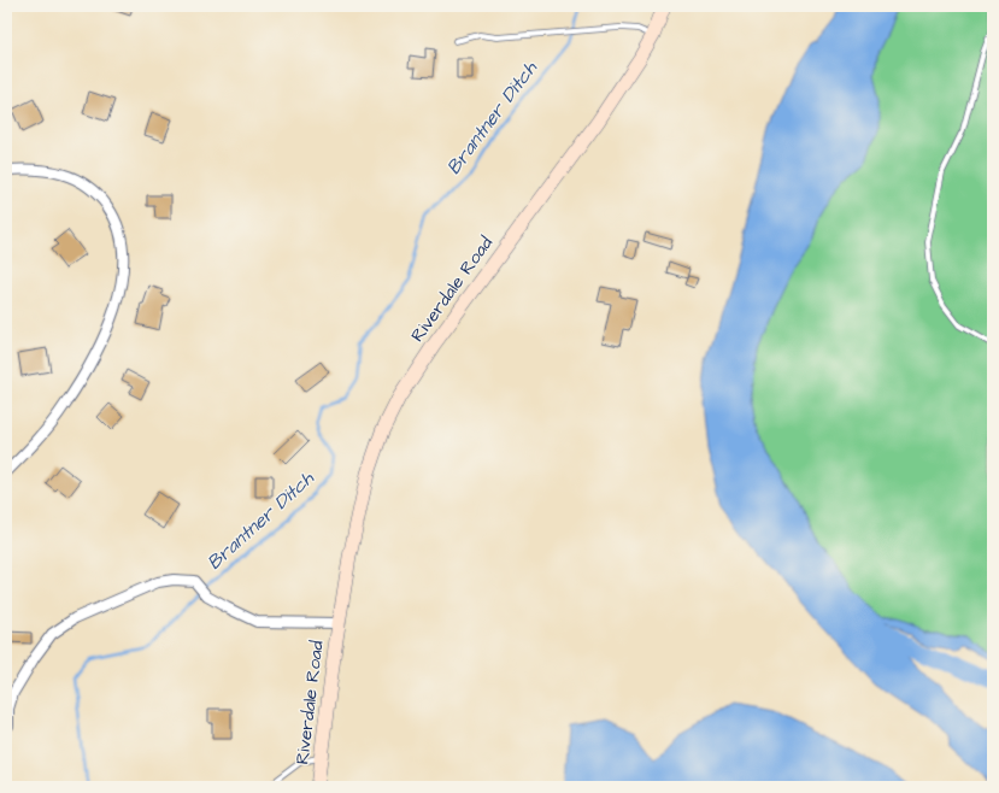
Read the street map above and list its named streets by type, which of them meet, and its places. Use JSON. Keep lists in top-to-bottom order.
{
  "streets": {
    "street": ["Riverdale Road"]
  },
  "water": ["Brantner Ditch"]
}
